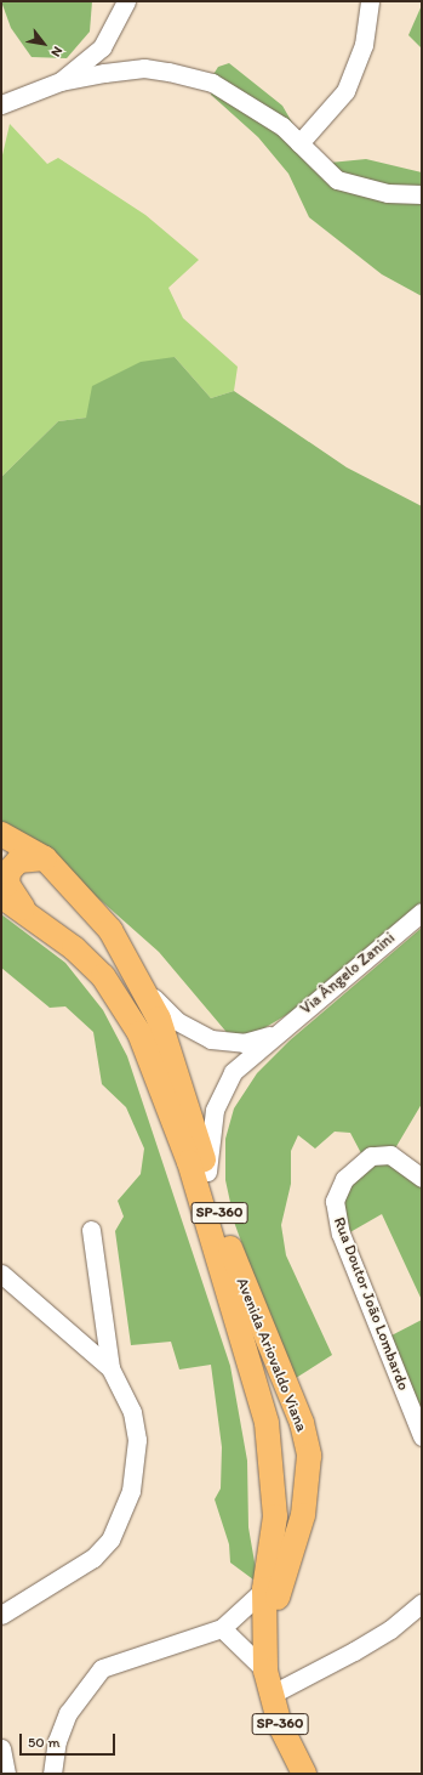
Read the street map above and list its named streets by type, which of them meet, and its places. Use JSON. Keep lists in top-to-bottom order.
{
  "streets": {
    "main road": ["SP-360", "Avenida Ariovaldo Viana"],
    "street": ["Via Ângelo Zanini", "Rua Doutor João Lombardo"]
  },
  "crossings": [
    ["Via Ângelo Zanini", "Avenida Ariovaldo Viana"],
    ["SP-360", "Avenida Ariovaldo Viana"]
  ],
  "scale_bar": "50 m",
  "north": "bottom right"
}
